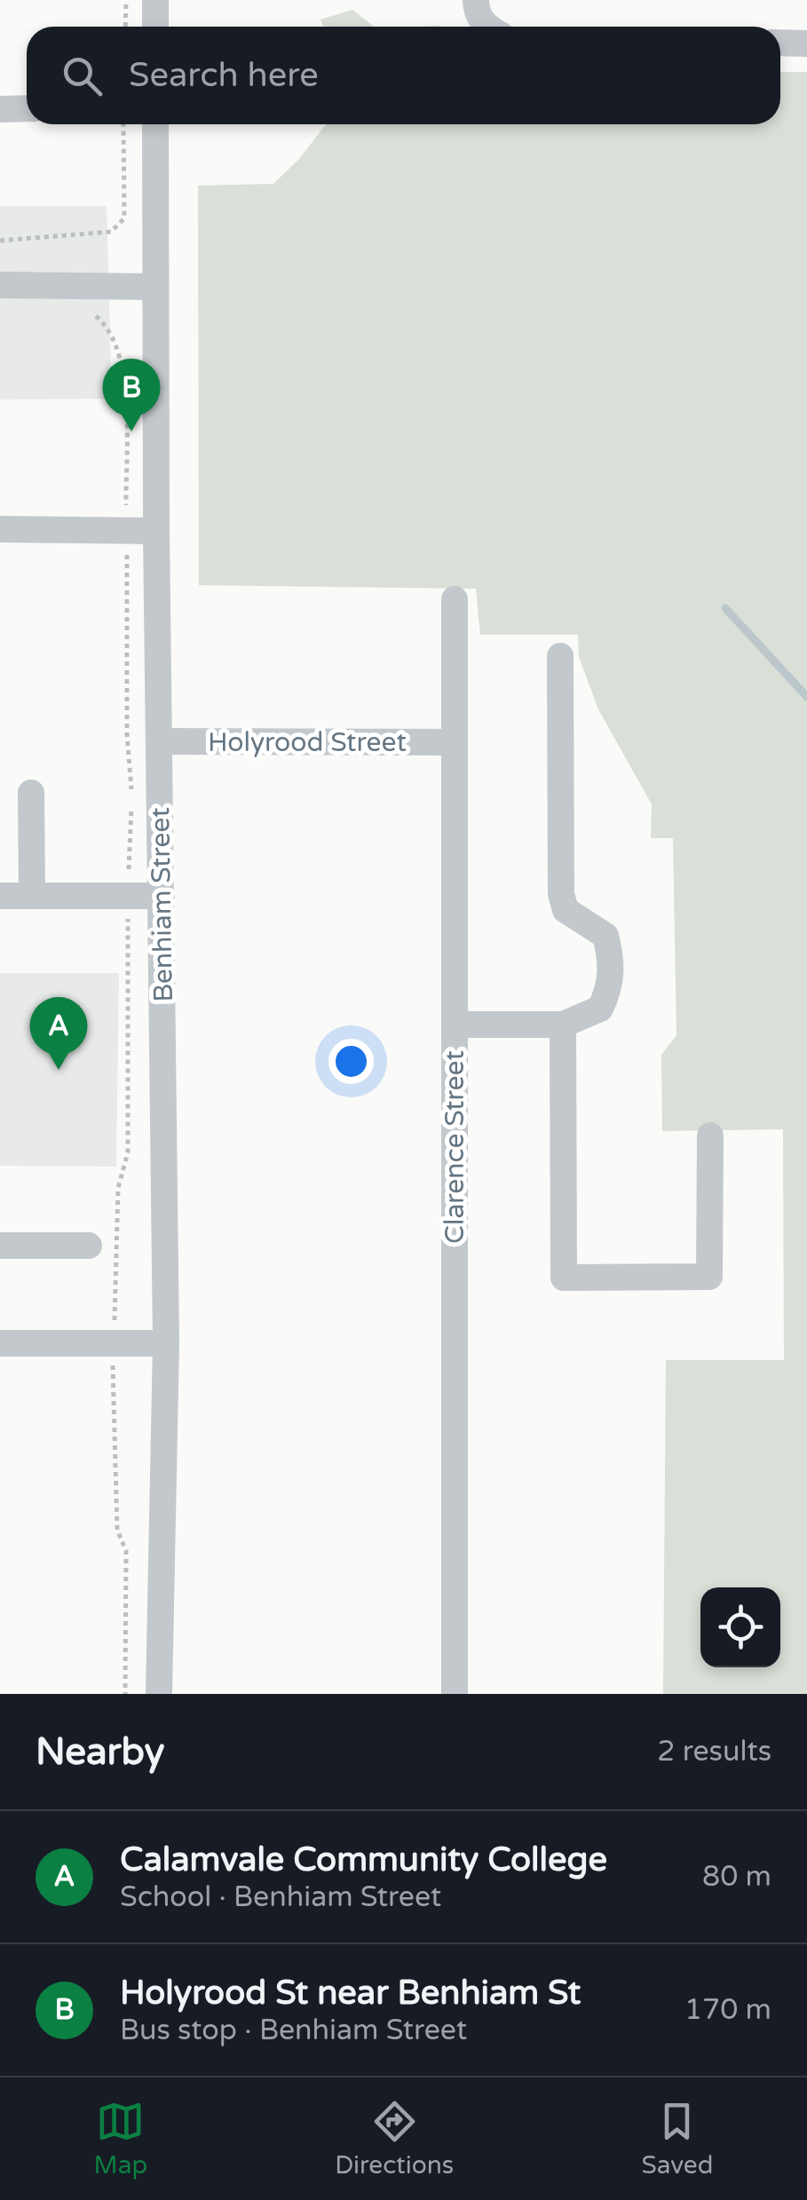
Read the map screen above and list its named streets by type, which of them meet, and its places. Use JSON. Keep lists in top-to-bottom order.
{
  "streets": {
    "street": ["Holyrood Street", "Benhiam Street", "Clarence Street"]
  },
  "crossings": [
    ["Holyrood Street", "Benhiam Street"],
    ["Holyrood Street", "Clarence Street"]
  ],
  "page": {
    "search": "Search here",
    "pins": ["B", "A"],
    "heading": ["Nearby", "2 results"],
    "list": [
      {
        "mark": "A",
        "name": "Calamvale Community College",
        "note": "School · Benhiam Street",
        "value": "80 m"
      },
      {
        "mark": "B",
        "name": "Holyrood St near Benhiam St",
        "note": "Bus stop · Benhiam Street",
        "value": "170 m"
      }
    ],
    "nav": ["Map", "Directions", "Saved"]
  }
}
